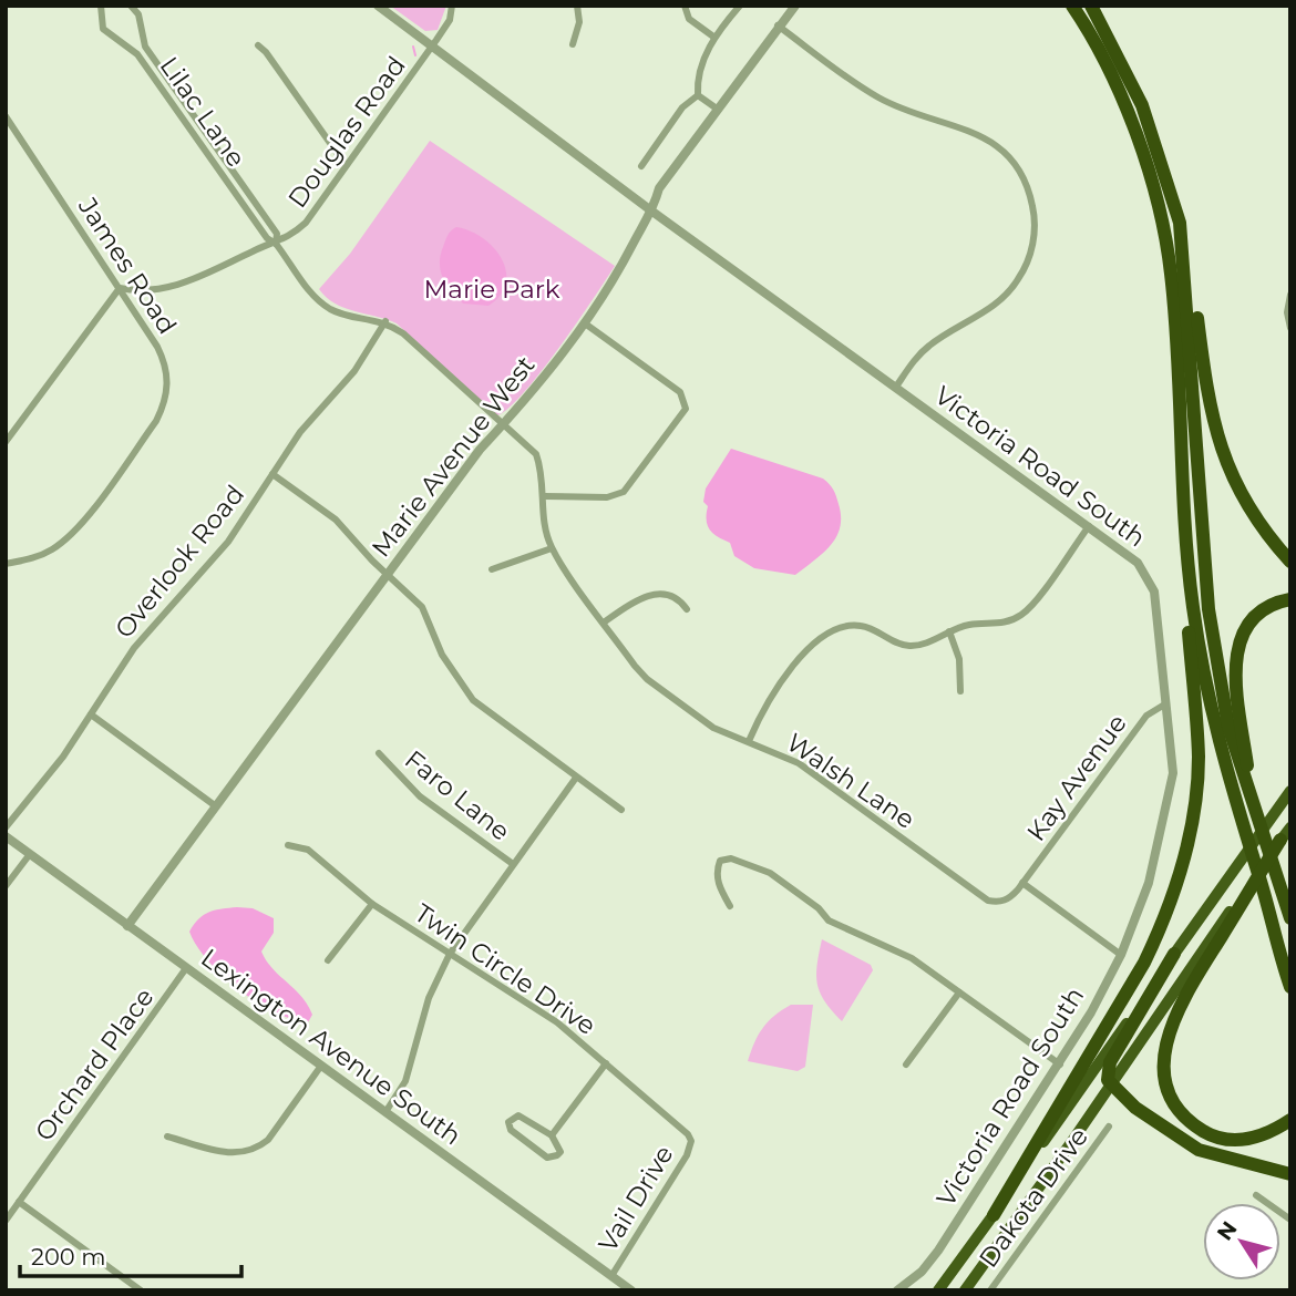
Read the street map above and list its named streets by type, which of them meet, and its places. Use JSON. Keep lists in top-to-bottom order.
{
  "streets": {
    "street": [
      "Lilac Lane",
      "Douglas Road",
      "James Road",
      "Marie Avenue West",
      "Victoria Road South",
      "Overlook Road",
      "Kay Avenue",
      "Walsh Lane",
      "Faro Lane",
      "Twin Circle Drive",
      "Lexington Avenue South",
      "Orchard Place",
      "Dakota Drive",
      "Vail Drive"
    ]
  },
  "crossings": [
    ["Lilac Lane", "Douglas Road"],
    ["Lilac Lane", "Marie Avenue West"],
    ["Lilac Lane", "Overlook Road"],
    ["Lilac Lane", "Walsh Lane"],
    ["Douglas Road", "James Road"],
    ["Douglas Road", "Victoria Road South"],
    ["Marie Avenue West", "Victoria Road South"],
    ["Marie Avenue West", "Walsh Lane"],
    ["Marie Avenue West", "Lexington Avenue South"],
    ["Victoria Road South", "Kay Avenue"],
    ["Kay Avenue", "Walsh Lane"],
    ["Twin Circle Drive", "Vail Drive"],
    ["Lexington Avenue South", "Orchard Place"],
    ["Lexington Avenue South", "Vail Drive"]
  ],
  "parks": ["Marie Park"],
  "scale_bar": "200 m",
  "north": "top left"
}
